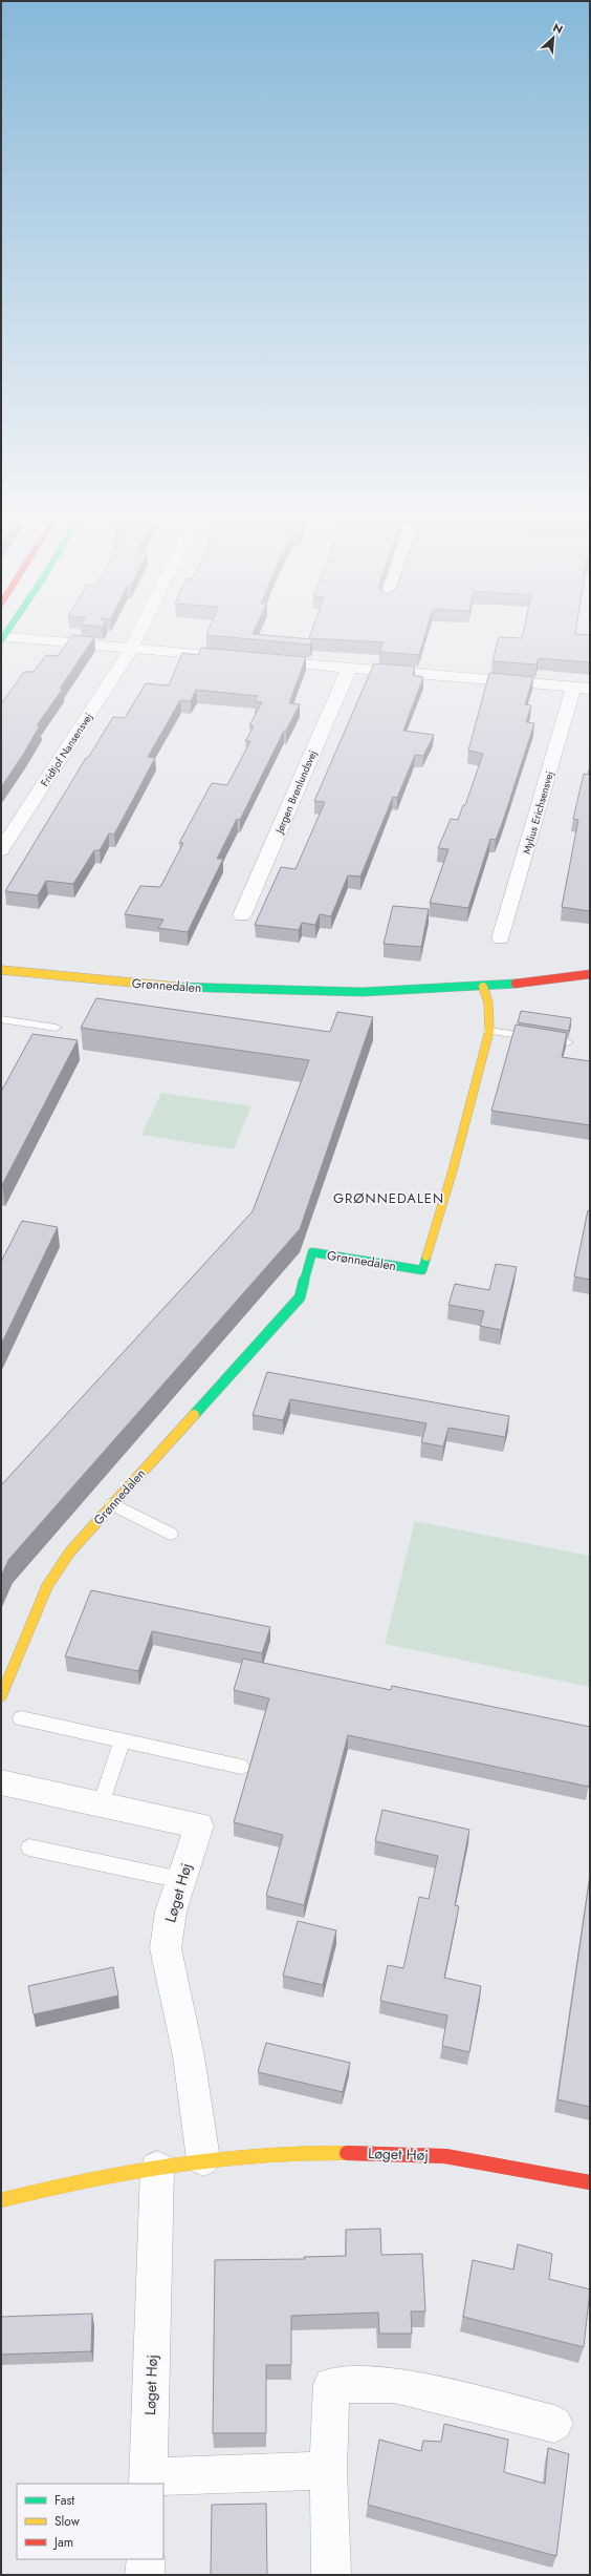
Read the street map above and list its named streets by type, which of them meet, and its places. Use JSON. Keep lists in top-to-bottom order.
{
  "streets": {
    "street": [
      "Fridtjof Nansensvej",
      "Jørgen Brønlundsvej",
      "Mylius Erichsensvej",
      "Grønnedalen",
      "Løget Høj"
    ]
  },
  "districts": ["GRØNNEDALEN"],
  "legend": ["Fast", "Slow", "Jam"],
  "north": "top right"
}
